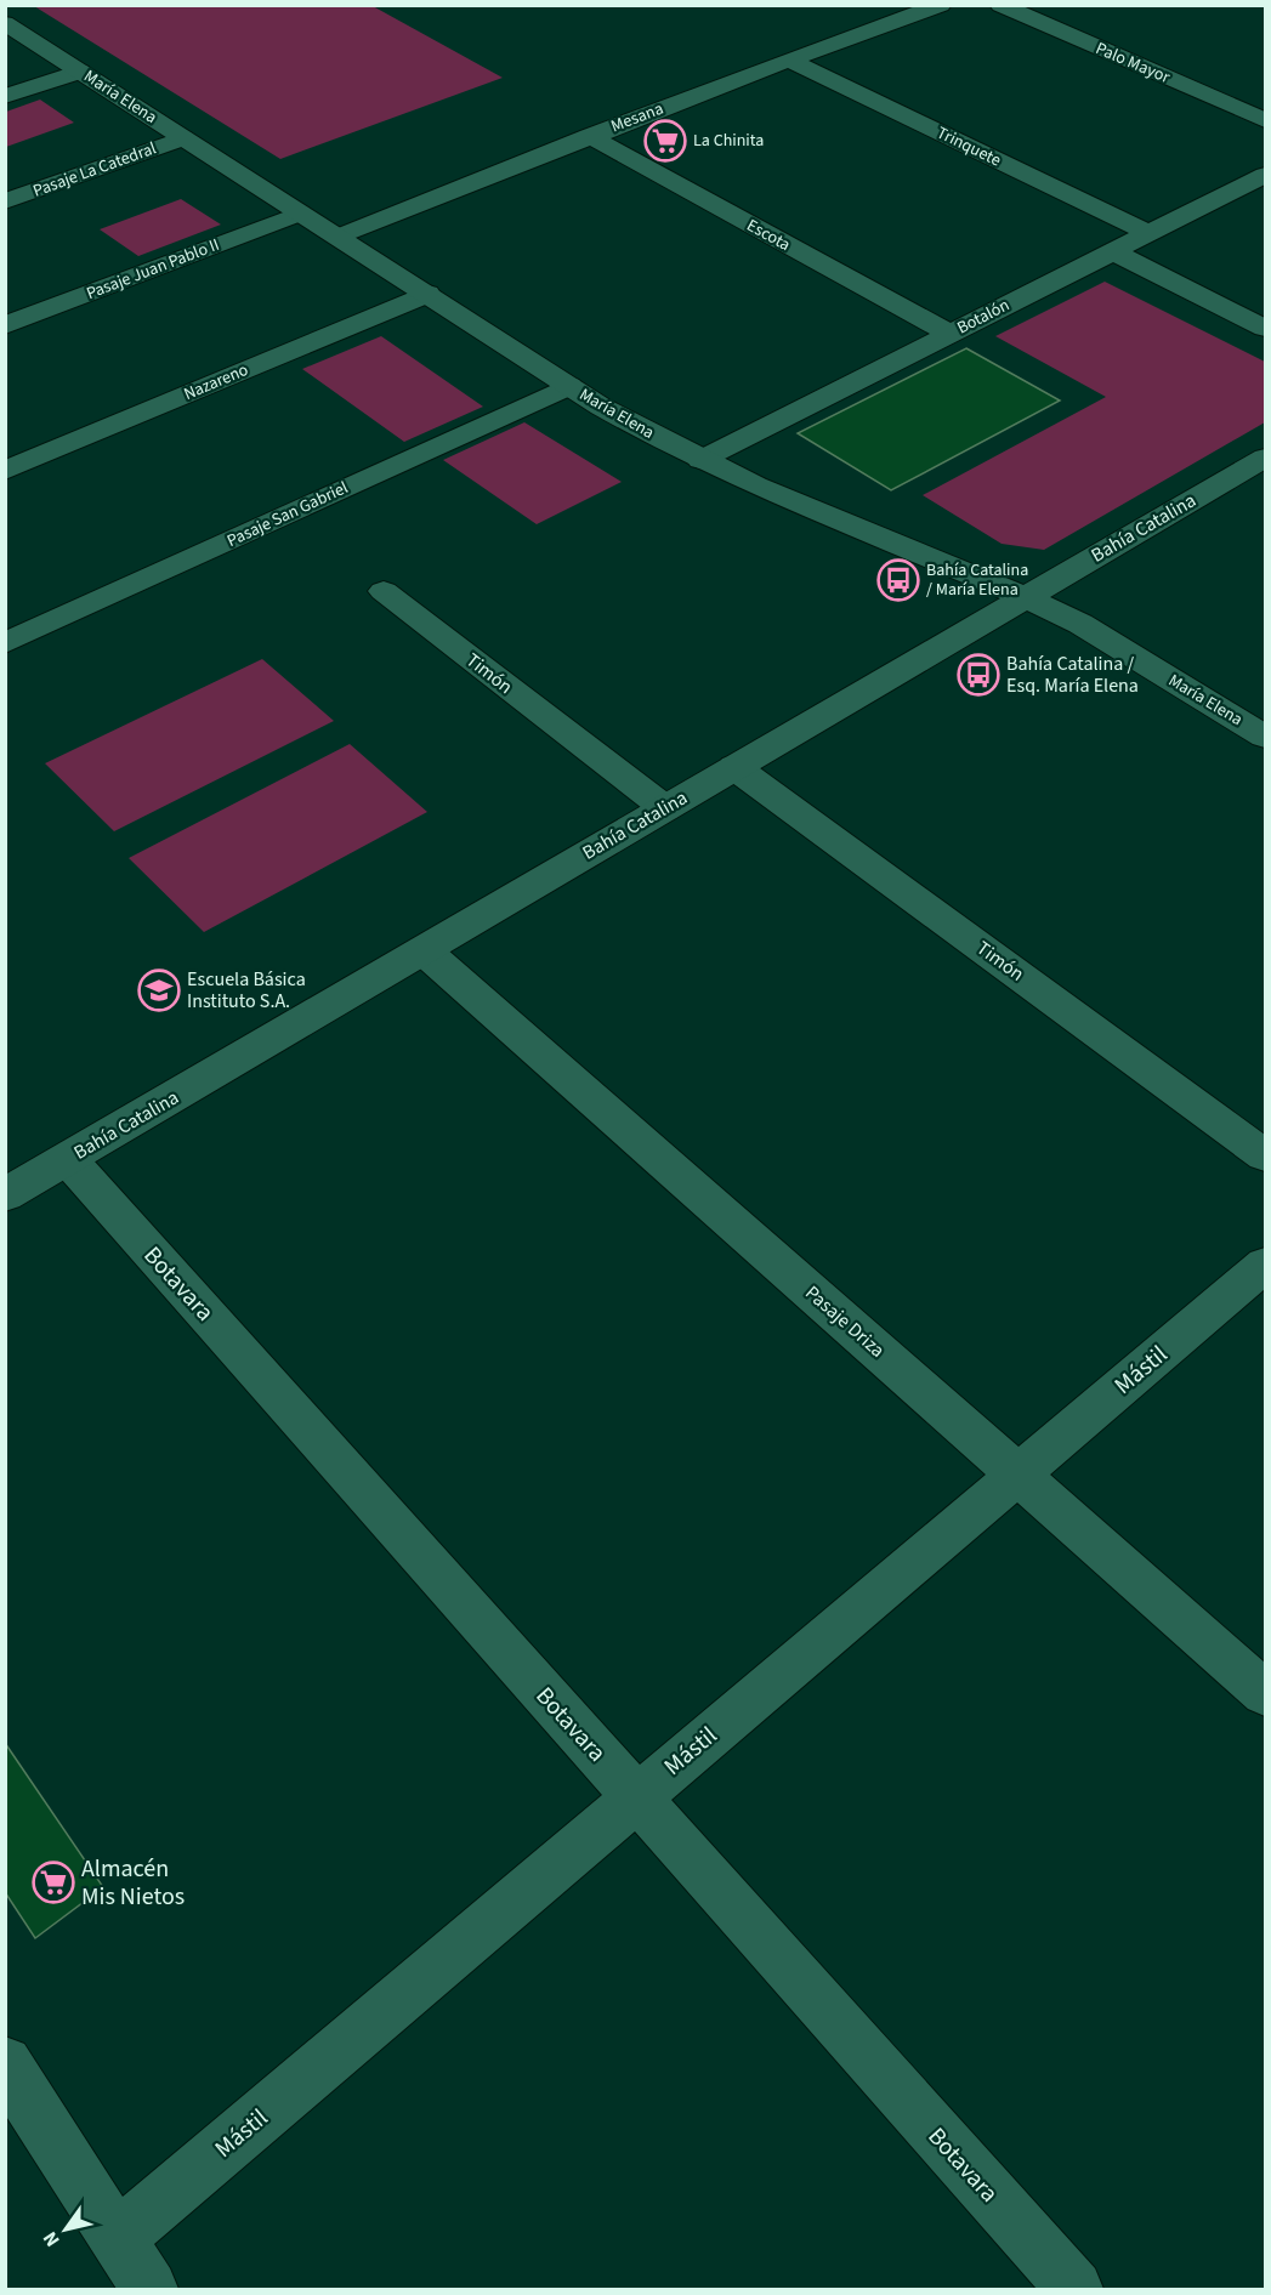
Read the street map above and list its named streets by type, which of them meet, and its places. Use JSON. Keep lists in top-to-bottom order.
{
  "streets": {
    "street": [
      "Palo Mayor",
      "María Elena",
      "Mesana",
      "Trinquete",
      "Pasaje La Catedral",
      "Escota",
      "Pasaje Juan Pablo II",
      "Botalón",
      "Nazareno",
      "Pasaje San Gabriel",
      "Bahía Catalina",
      "Timón",
      "Botavara",
      "Pasaje Driza",
      "Mástil"
    ]
  },
  "crossings": [
    ["María Elena", "Mesana"],
    ["María Elena", "Pasaje La Catedral"],
    ["María Elena", "Pasaje Juan Pablo II"],
    ["María Elena", "Botalón"],
    ["María Elena", "Nazareno"],
    ["María Elena", "Pasaje San Gabriel"],
    ["María Elena", "Bahía Catalina"],
    ["Mesana", "Trinquete"],
    ["Mesana", "Escota"],
    ["Trinquete", "Botalón"],
    ["Escota", "Botalón"],
    ["Bahía Catalina", "Timón"],
    ["Bahía Catalina", "Botavara"],
    ["Bahía Catalina", "Pasaje Driza"],
    ["Botavara", "Mástil"],
    ["Pasaje Driza", "Mástil"]
  ],
  "places": {
    "supermarket": ["La Chinita", "Almacén Mis Nietos"],
    "bus stop": ["Bahía Catalina / María Elena", "Bahía Catalina / Esq. María Elena"],
    "school or university": ["Escuela Básica Instituto S.A."]
  },
  "north": "bottom left"
}
